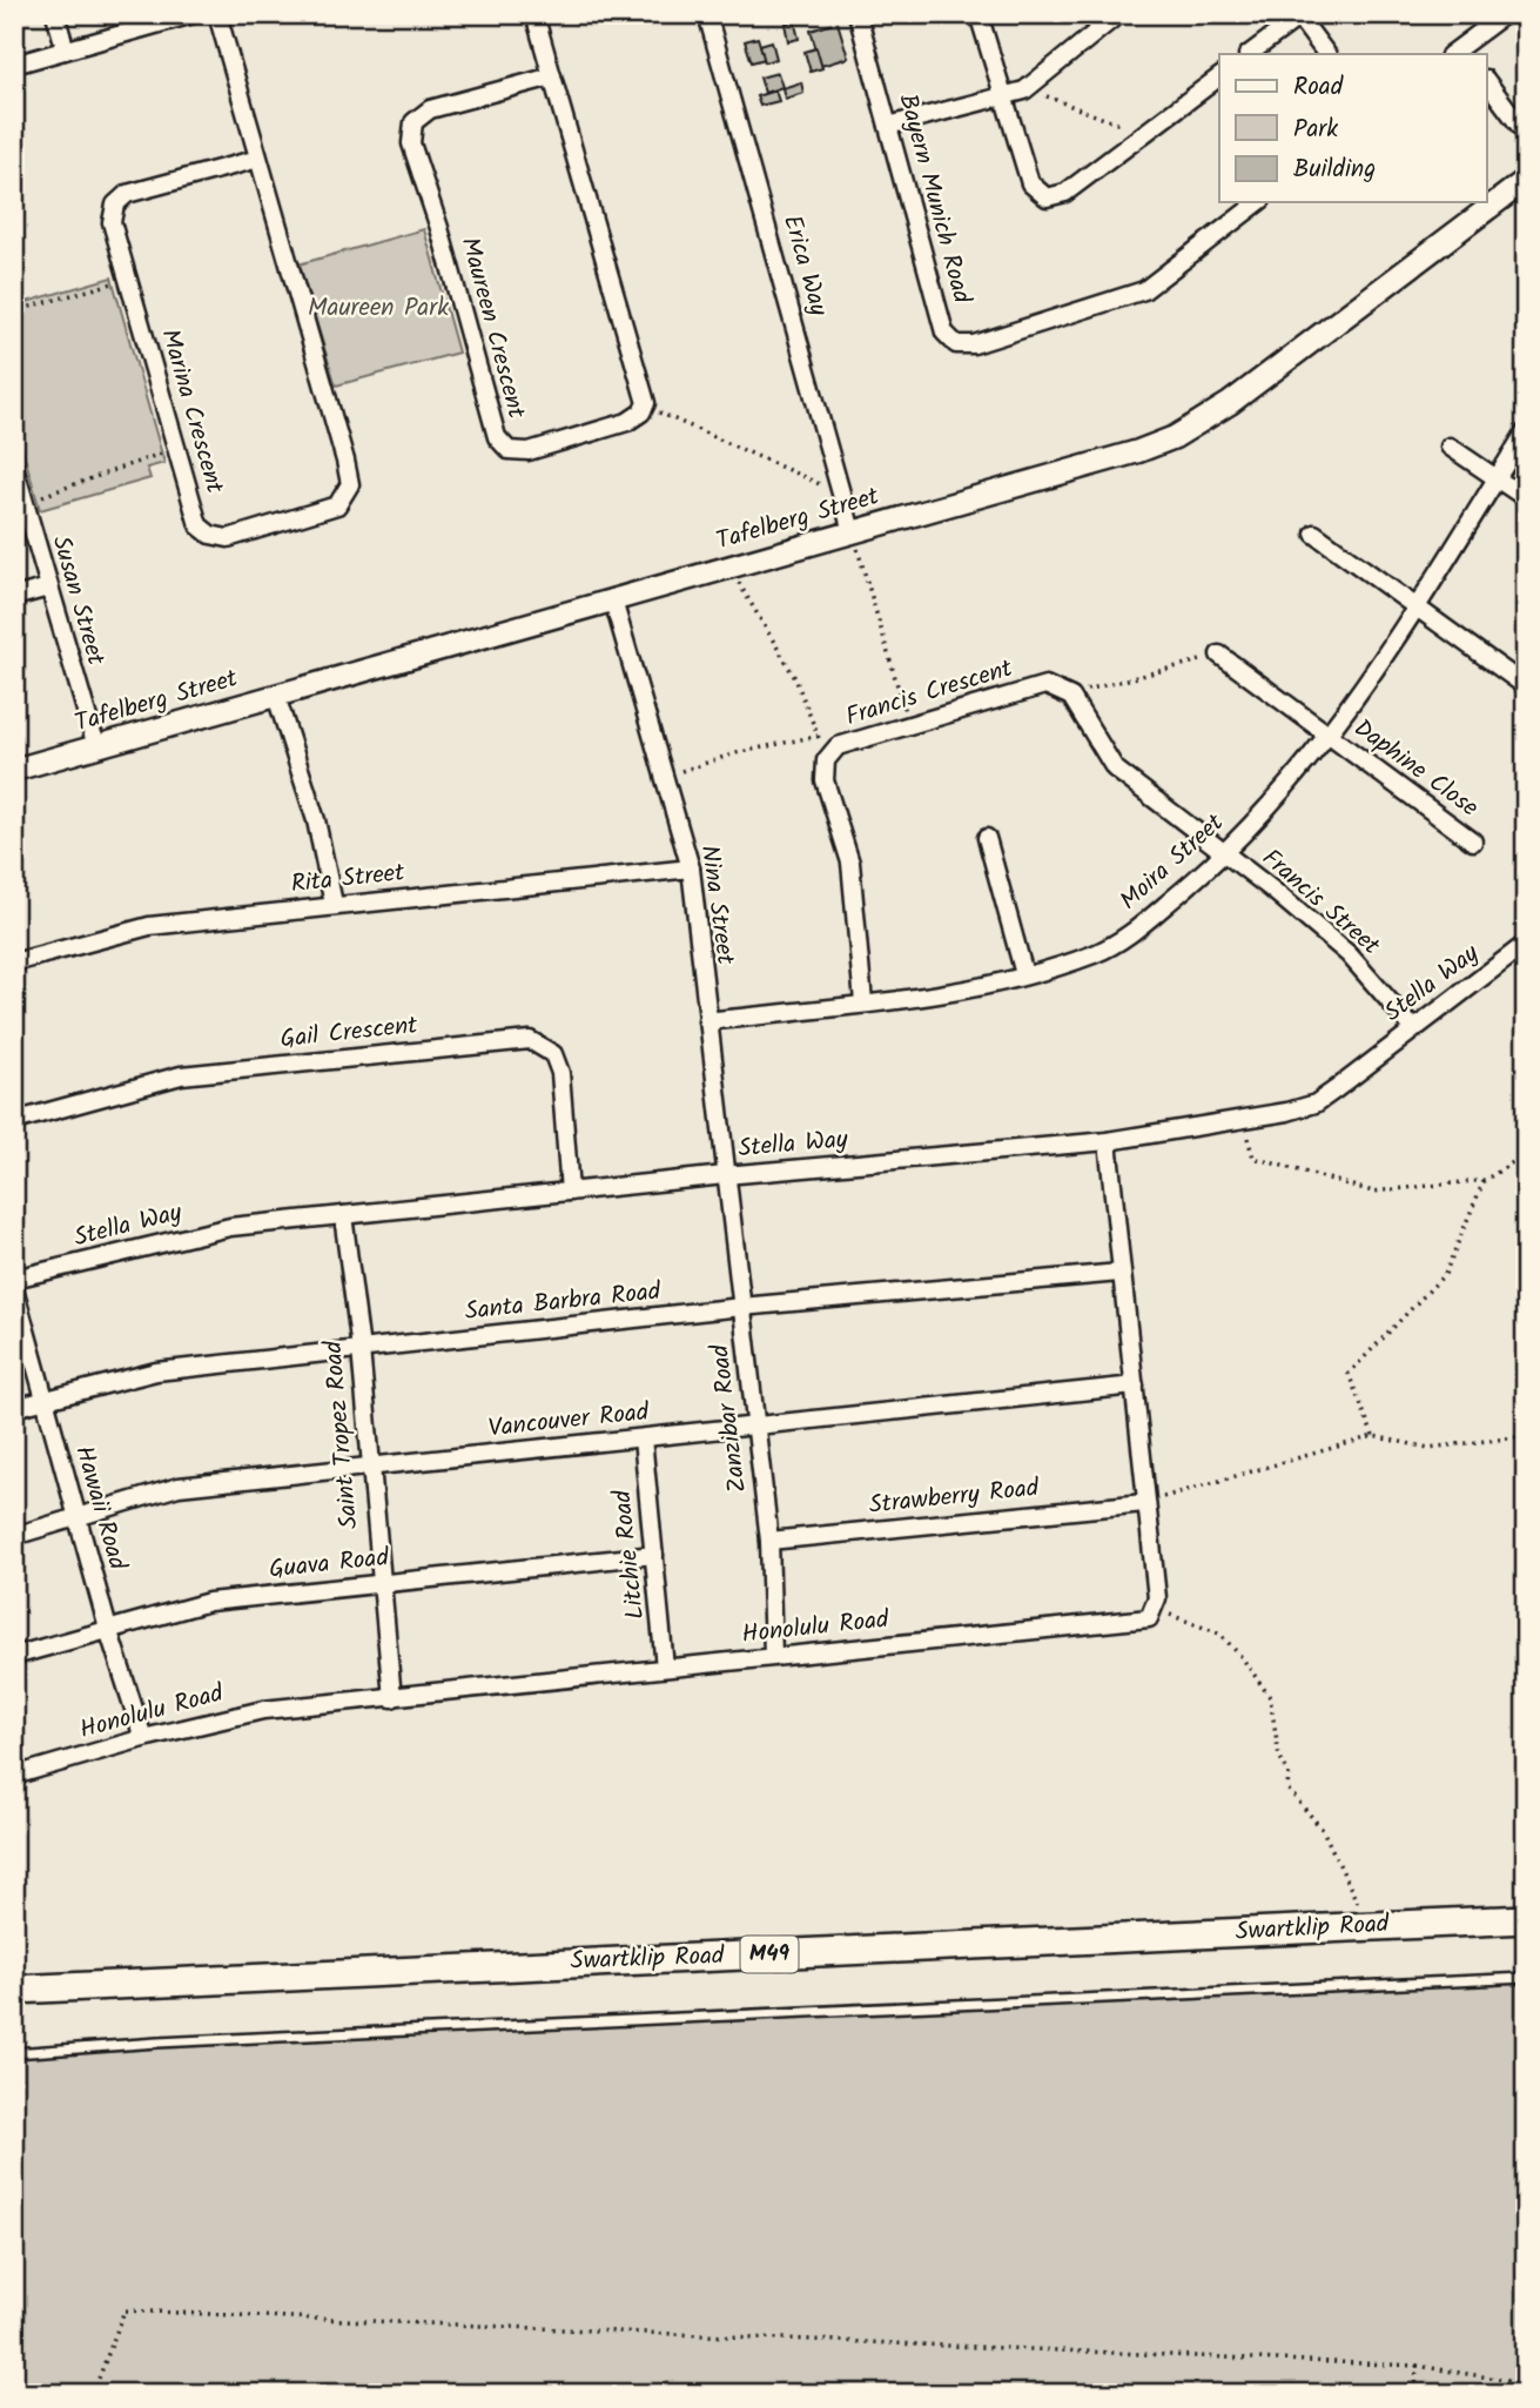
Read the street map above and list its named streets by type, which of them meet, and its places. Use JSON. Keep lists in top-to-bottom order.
{
  "streets": {
    "main road": ["Swartklip Road", "M49"],
    "street": [
      "Bayern Munich Road",
      "Erica Way",
      "Maureen Crescent",
      "Marina Crescent",
      "Tafelberg Street",
      "Susan Street",
      "Francis Crescent",
      "Daphine Close",
      "Moira Street",
      "Rita Street",
      "Francis Street",
      "Nina Street",
      "Stella Way",
      "Gail Crescent",
      "Santa Barbra Road",
      "Zanzibar Road",
      "Vancouver Road",
      "Saint Tropez Road",
      "Strawberry Road",
      "Hawaii Road",
      "Litchie Road",
      "Guava Road",
      "Honolulu Road"
    ]
  },
  "crossings": [
    ["Erica Way", "Tafelberg Street"],
    ["Tafelberg Street", "Susan Street"],
    ["Tafelberg Street", "Nina Street"],
    ["Daphine Close", "Moira Street"],
    ["Moira Street", "Francis Street"],
    ["Moira Street", "Nina Street"],
    ["Rita Street", "Nina Street"],
    ["Francis Street", "Stella Way"],
    ["Nina Street", "Stella Way"],
    ["Nina Street", "Zanzibar Road"],
    ["Stella Way", "Gail Crescent"],
    ["Stella Way", "Zanzibar Road"],
    ["Stella Way", "Saint Tropez Road"],
    ["Santa Barbra Road", "Zanzibar Road"],
    ["Santa Barbra Road", "Saint Tropez Road"],
    ["Santa Barbra Road", "Hawaii Road"],
    ["Zanzibar Road", "Vancouver Road"],
    ["Zanzibar Road", "Strawberry Road"],
    ["Zanzibar Road", "Honolulu Road"],
    ["Vancouver Road", "Saint Tropez Road"],
    ["Vancouver Road", "Hawaii Road"],
    ["Vancouver Road", "Litchie Road"],
    ["Saint Tropez Road", "Guava Road"],
    ["Saint Tropez Road", "Honolulu Road"],
    ["Hawaii Road", "Guava Road"],
    ["Hawaii Road", "Honolulu Road"],
    ["Litchie Road", "Guava Road"],
    ["Litchie Road", "Honolulu Road"]
  ],
  "parks": ["Maureen Park"],
  "legend": ["Road", "Park", "Building"]
}
